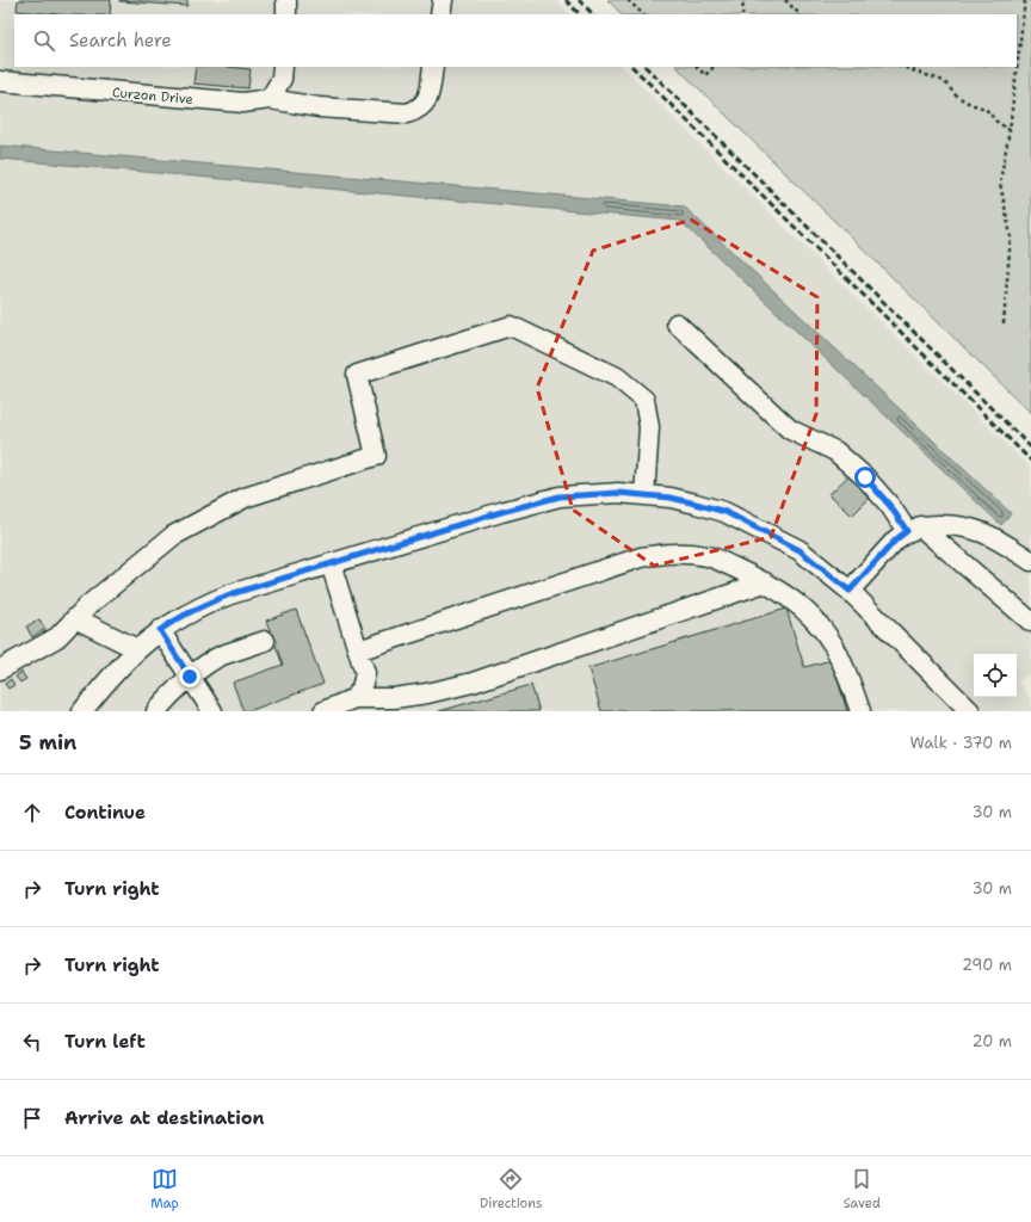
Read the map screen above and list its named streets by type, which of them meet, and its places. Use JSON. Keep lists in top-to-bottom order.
{
  "streets": {
    "street": ["Curzon Drive"]
  },
  "page": {
    "search": "Search here",
    "heading": ["5 min", "Walk · 370 m"],
    "list": [
      ["Continue", "30 m"],
      ["Turn right", "30 m"],
      ["Turn right", "290 m"],
      ["Turn left", "20 m"],
      "Arrive at destination"
    ],
    "nav": ["Map", "Directions", "Saved"]
  }
}
